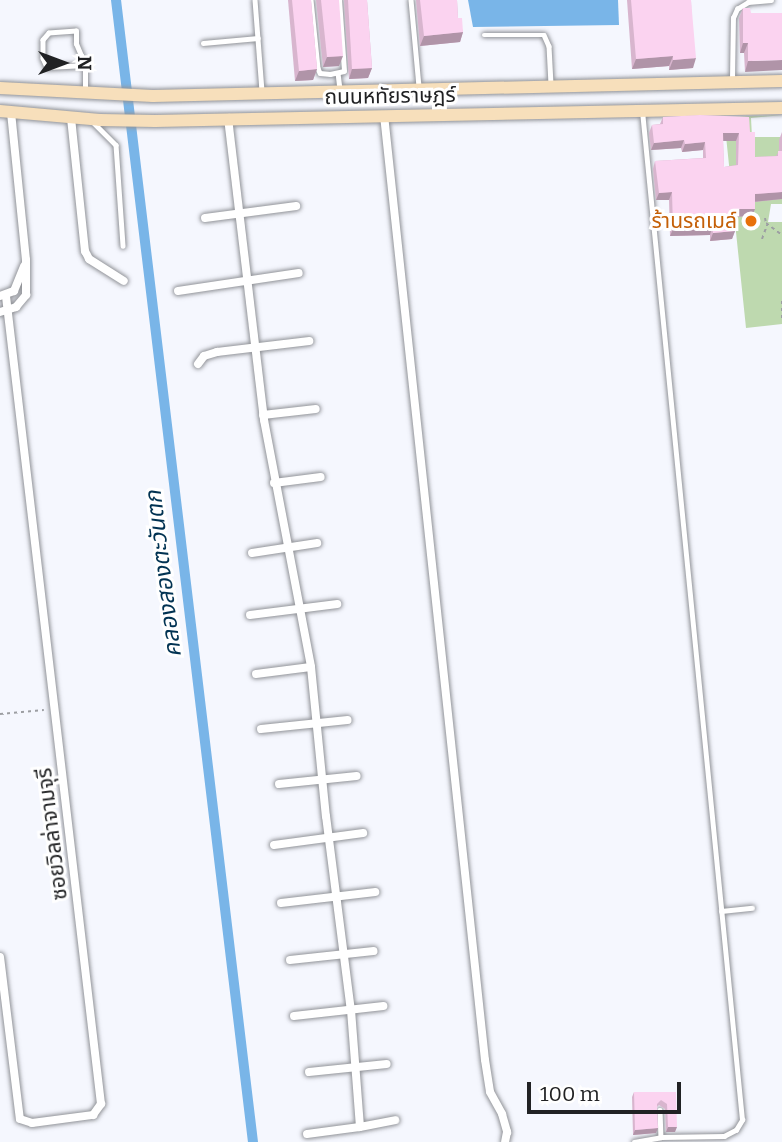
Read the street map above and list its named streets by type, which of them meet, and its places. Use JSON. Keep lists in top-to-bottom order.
{
  "streets": {
    "main road": ["ถนนหทัยราษฎร์"],
    "street": ["ซอยวิลล่าจามจุรี"]
  },
  "crossings": [
    ["ถนนหทัยราษฎร์", "ซอยวิลล่าจามจุรี"]
  ],
  "water": ["คลองสองตะวันตก"],
  "places": ["ร้านรถเมล์"],
  "scale_bar": "100 m",
  "north": "right"
}
